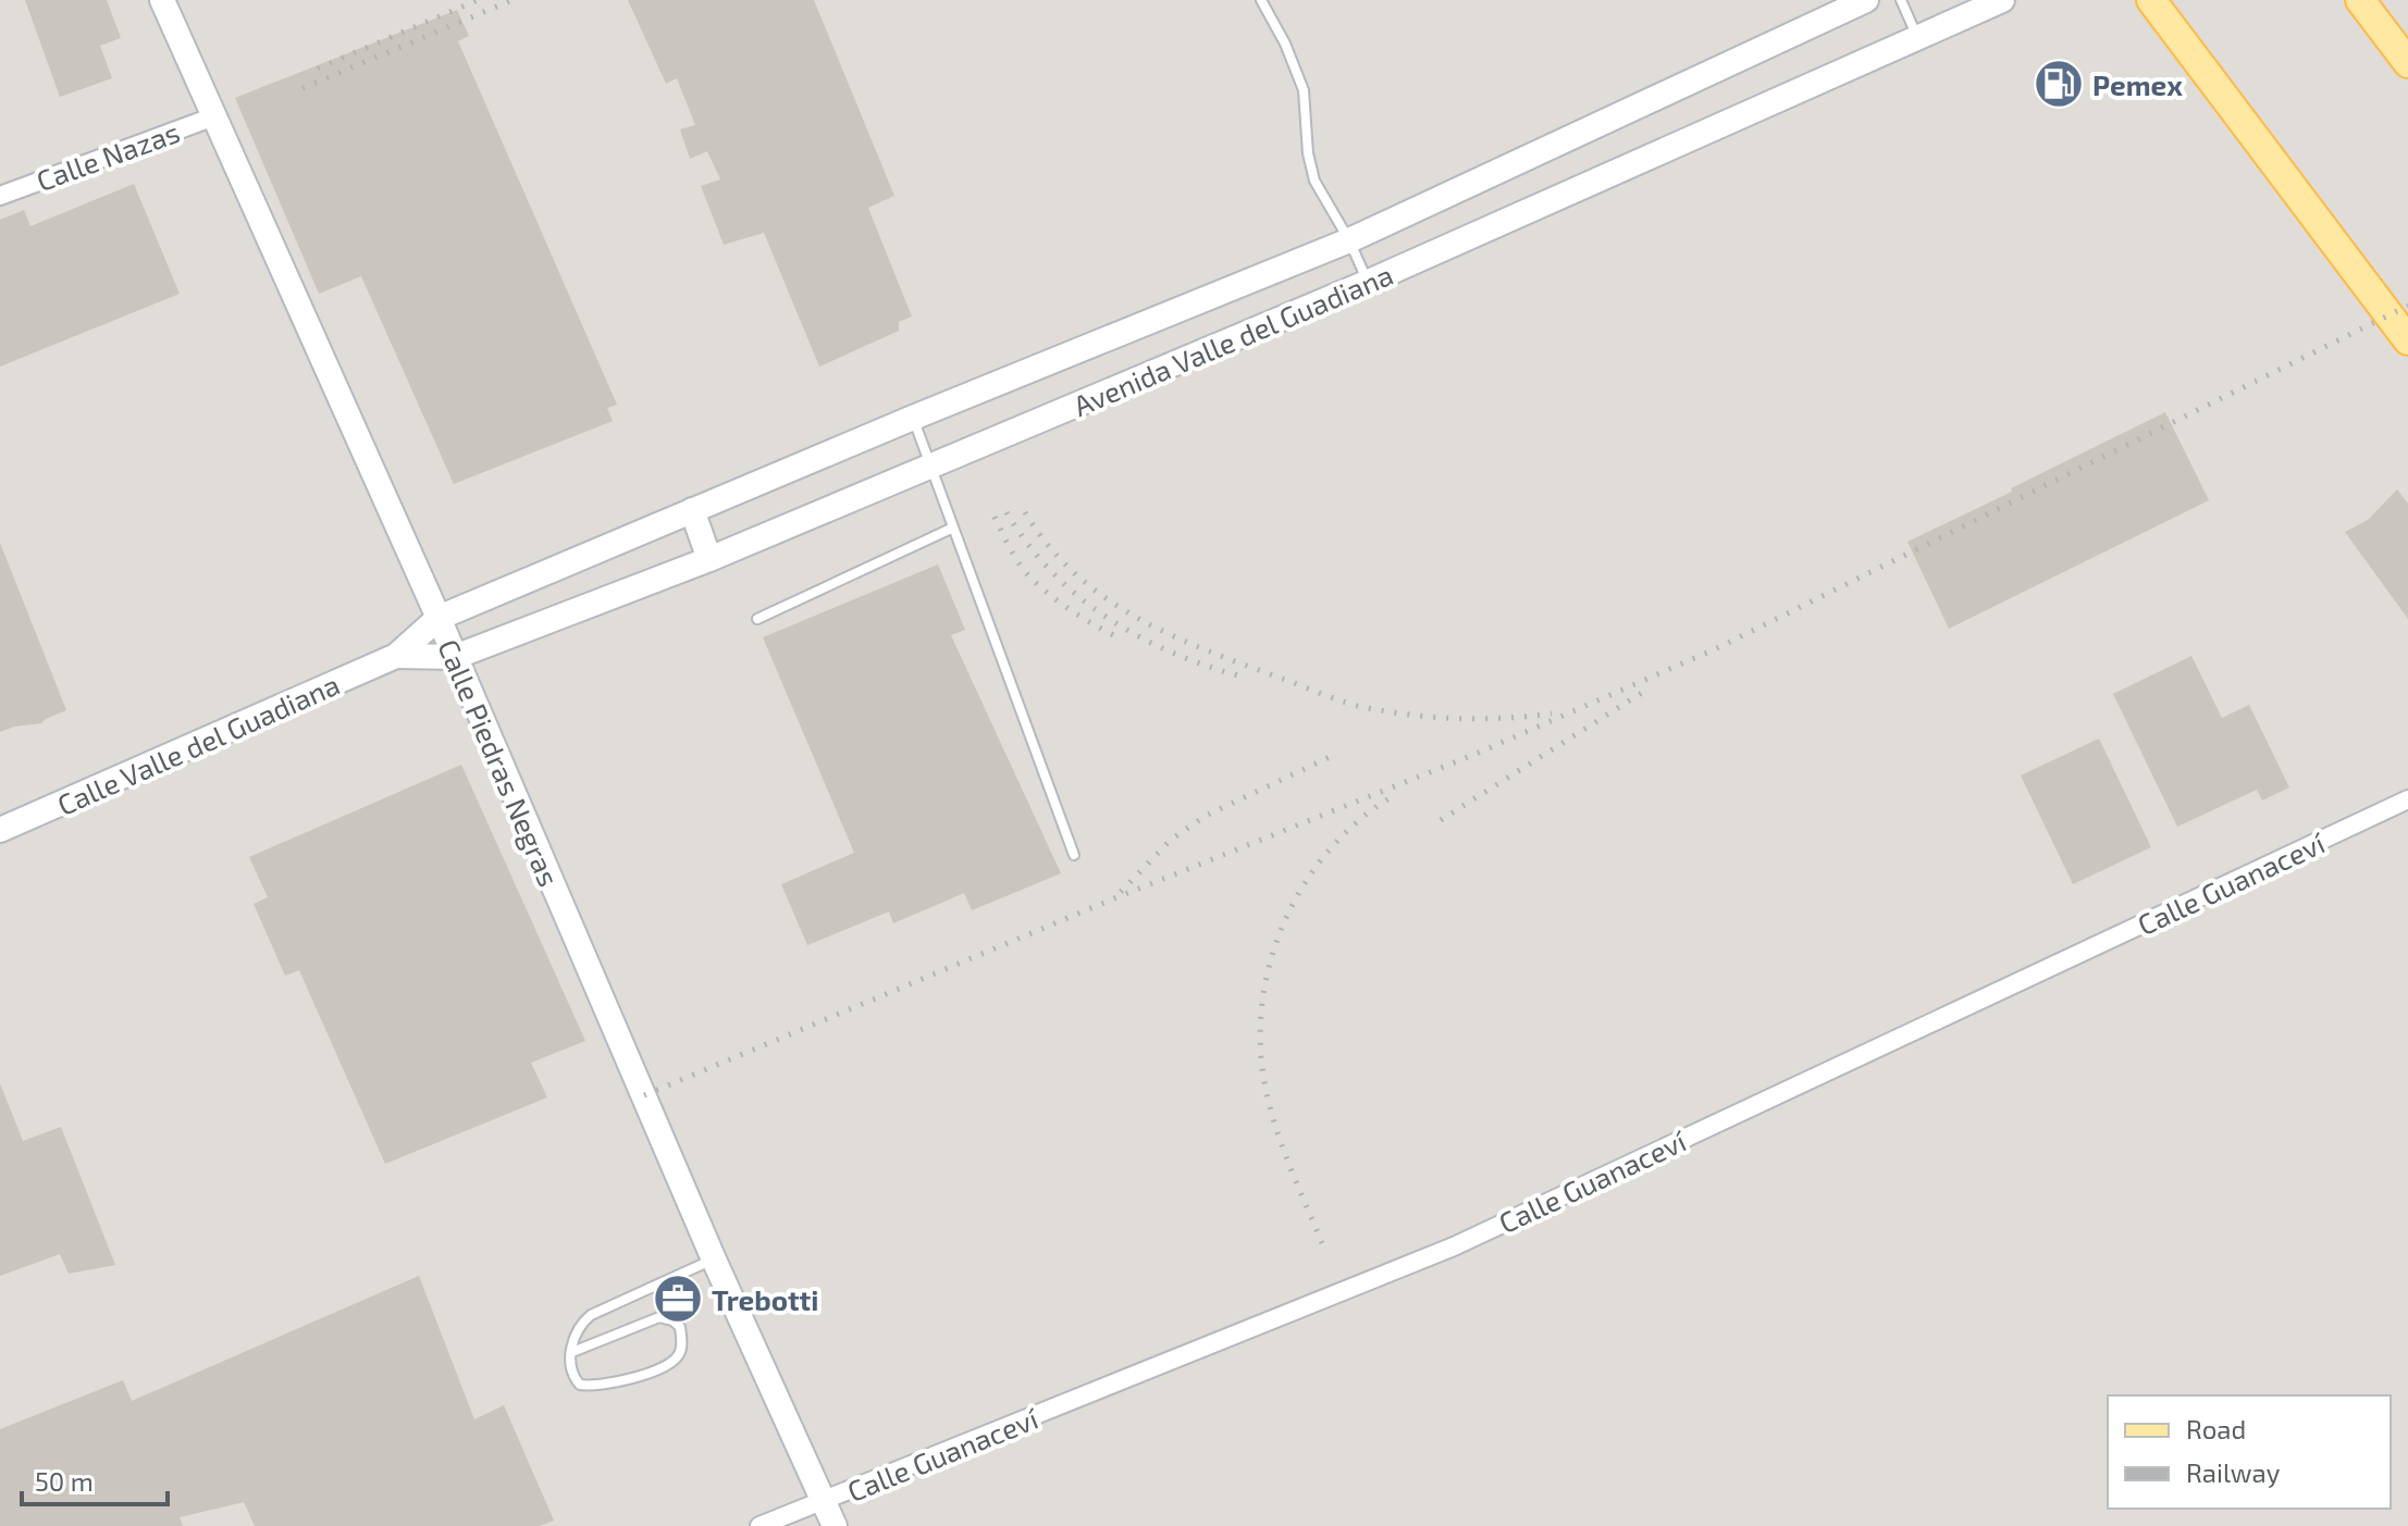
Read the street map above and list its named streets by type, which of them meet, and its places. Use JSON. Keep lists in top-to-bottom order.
{
  "streets": {
    "main road": ["Avenida Valle del Guadiana", "Calle Valle del Guadiana", "Calle Piedras Negras"],
    "street": ["Calle Nazas", "Calle Guanaceví"]
  },
  "crossings": [
    ["Calle Nazas", "Calle Piedras Negras"],
    ["Avenida Valle del Guadiana", "Calle Valle del Guadiana"],
    ["Avenida Valle del Guadiana", "Calle Piedras Negras"],
    ["Calle Piedras Negras", "Calle Guanaceví"]
  ],
  "places": {
    "fuel station": ["Pemex"],
    "office": ["Trebotti"]
  },
  "legend": ["Road", "Railway"],
  "scale_bar": "50 m"
}
